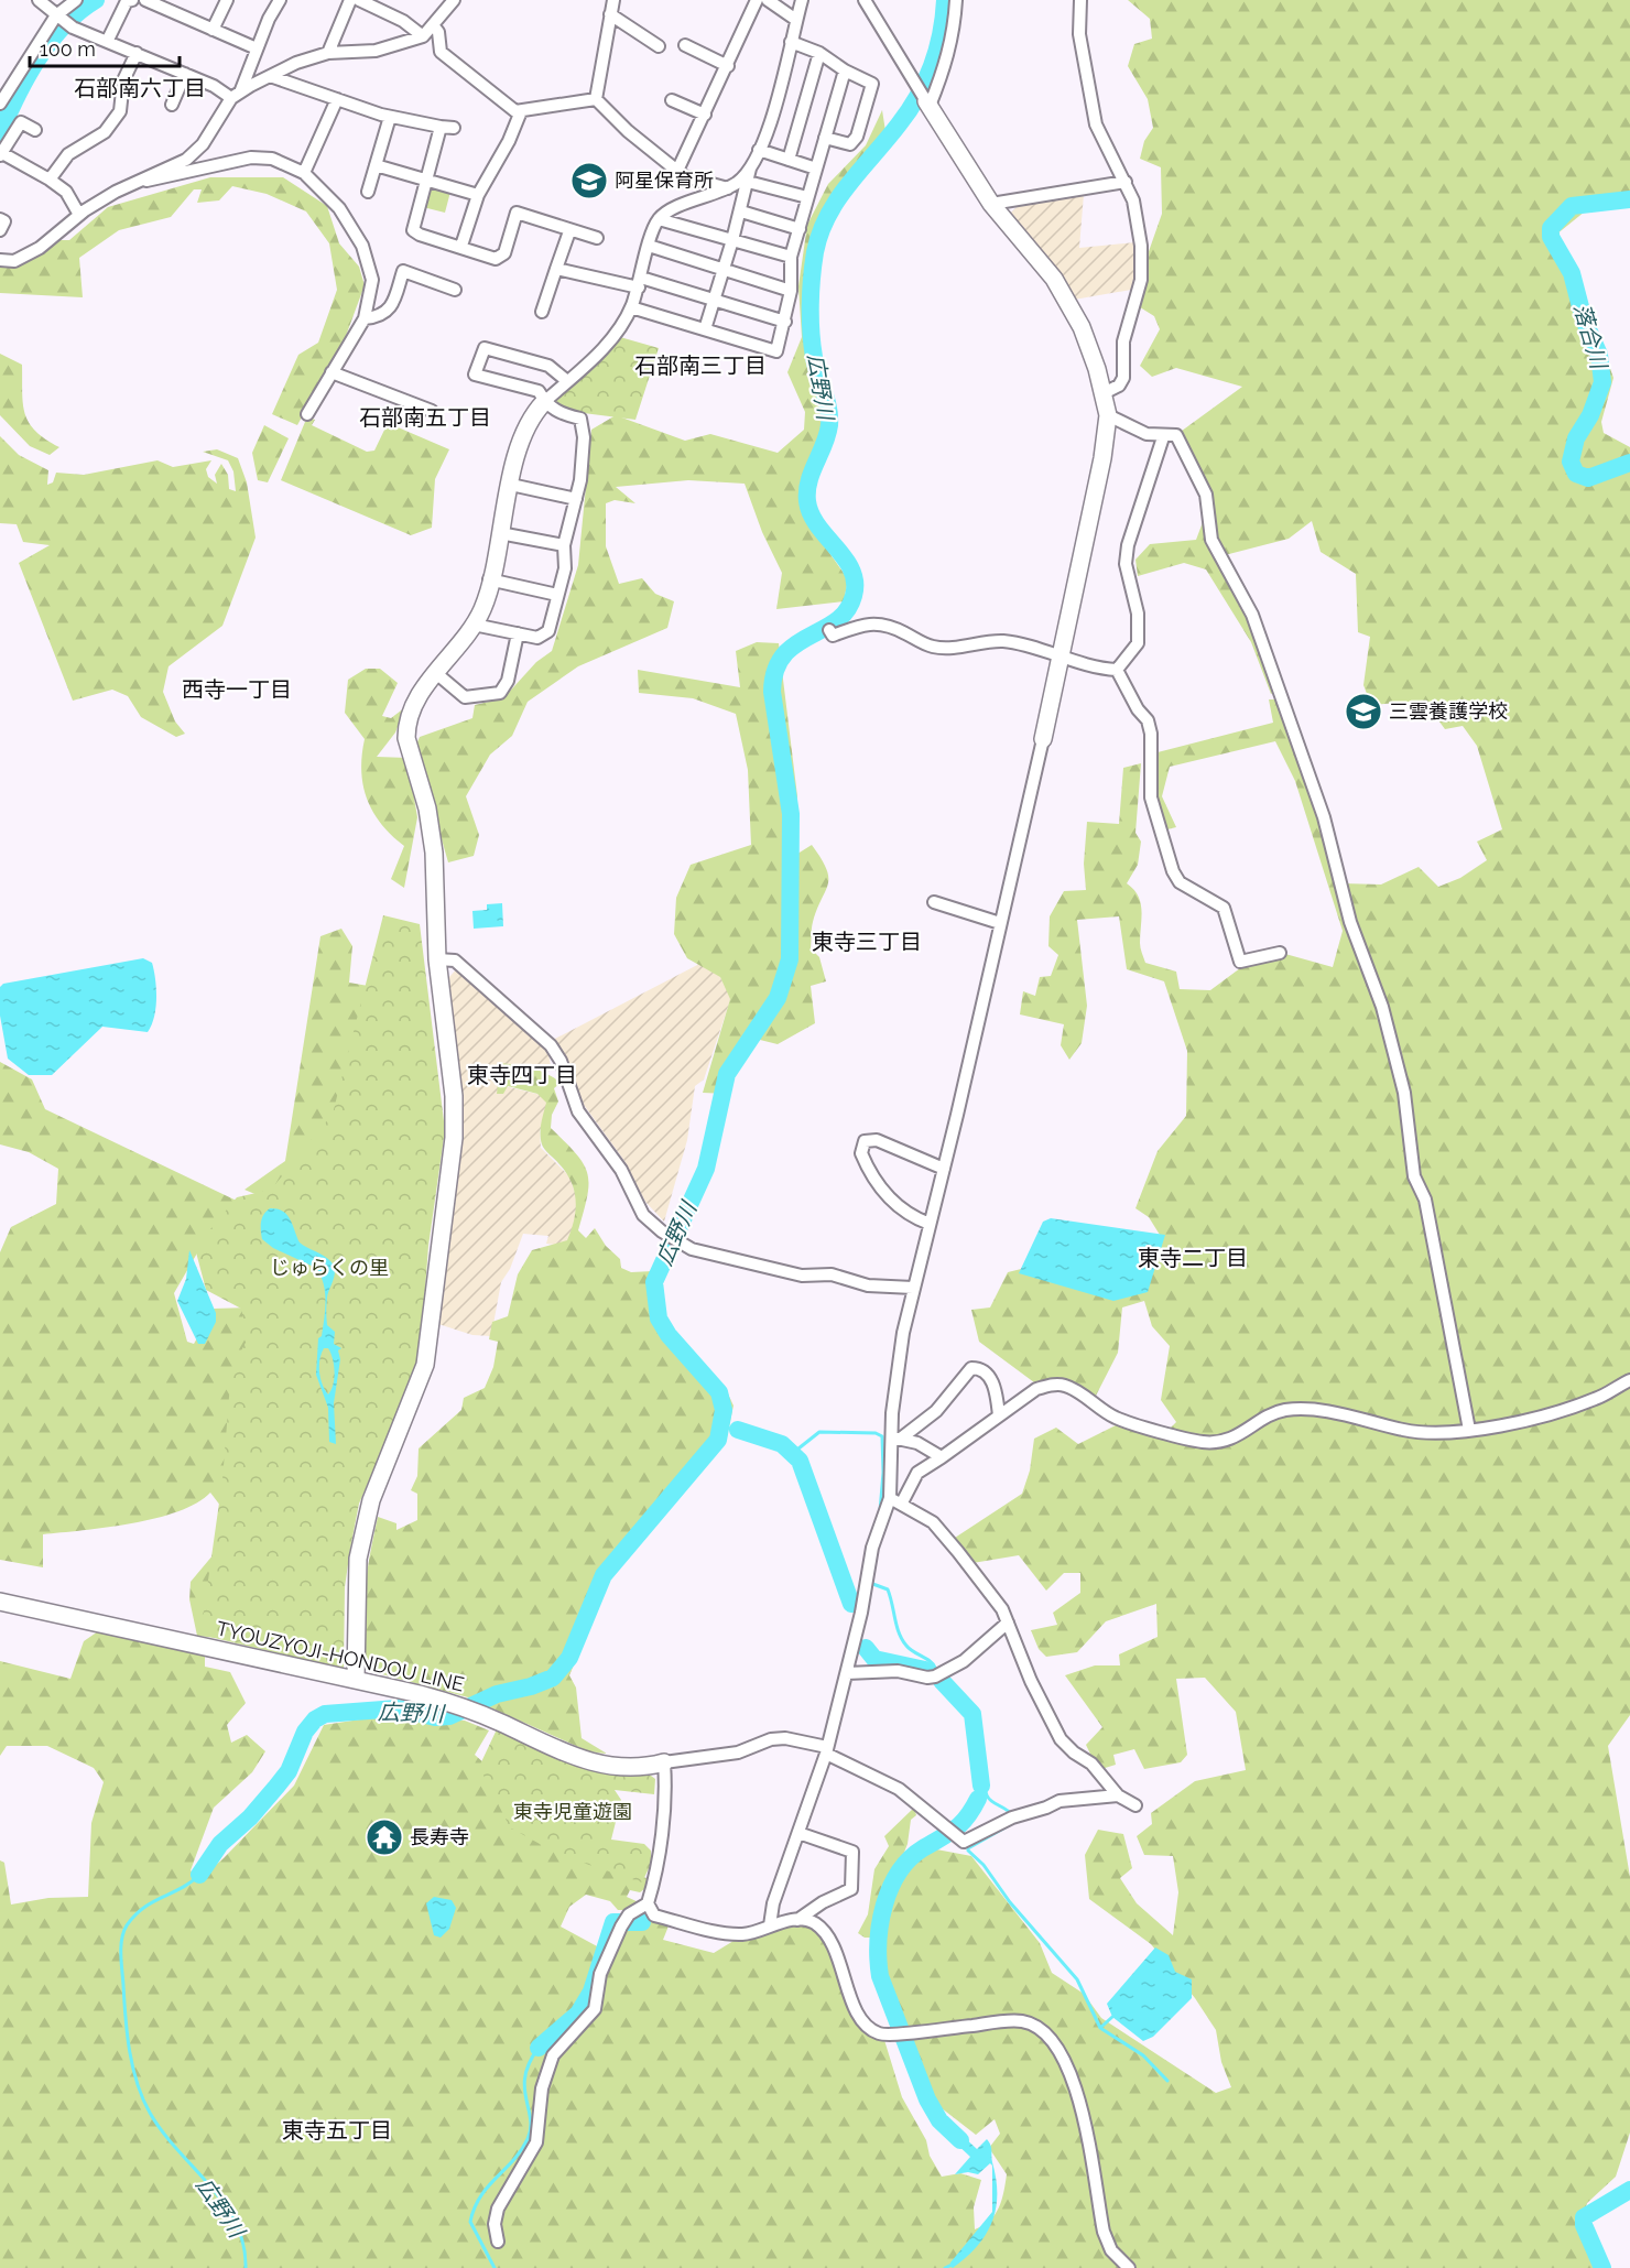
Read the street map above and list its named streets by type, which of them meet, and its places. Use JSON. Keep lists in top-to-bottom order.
{
  "streets": {
    "street": ["TYOUZYOJI-HONDOU LINE"]
  },
  "districts": [
    "石部南六丁目",
    "石部南三丁目",
    "石部南五丁目",
    "西寺一丁目",
    "東寺三丁目",
    "東寺四丁目",
    "東寺二丁目",
    "東寺五丁目"
  ],
  "water": ["落合川", "広野川"],
  "parks": ["じゅらくの里", "東寺児童遊園"],
  "places": {
    "school or university": ["阿星保育所", "三雲養護学校"],
    "temple": ["長寿寺"]
  },
  "scale_bar": "100 m"
}
